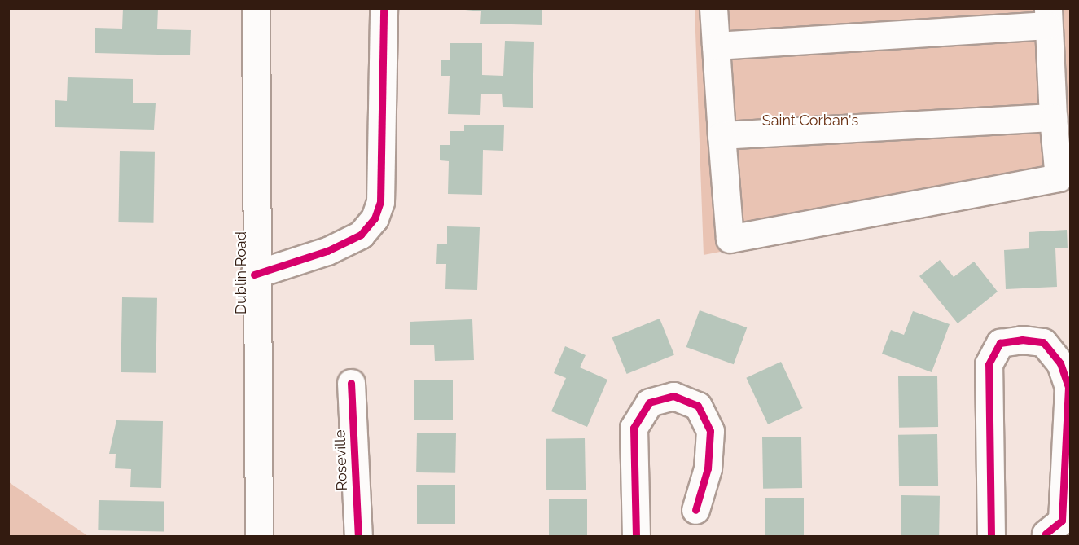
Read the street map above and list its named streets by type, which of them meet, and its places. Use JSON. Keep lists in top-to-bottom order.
{
  "streets": {
    "street": ["Dublin Road", "Roseville"]
  },
  "parks": ["Saint Corban's"]
}
